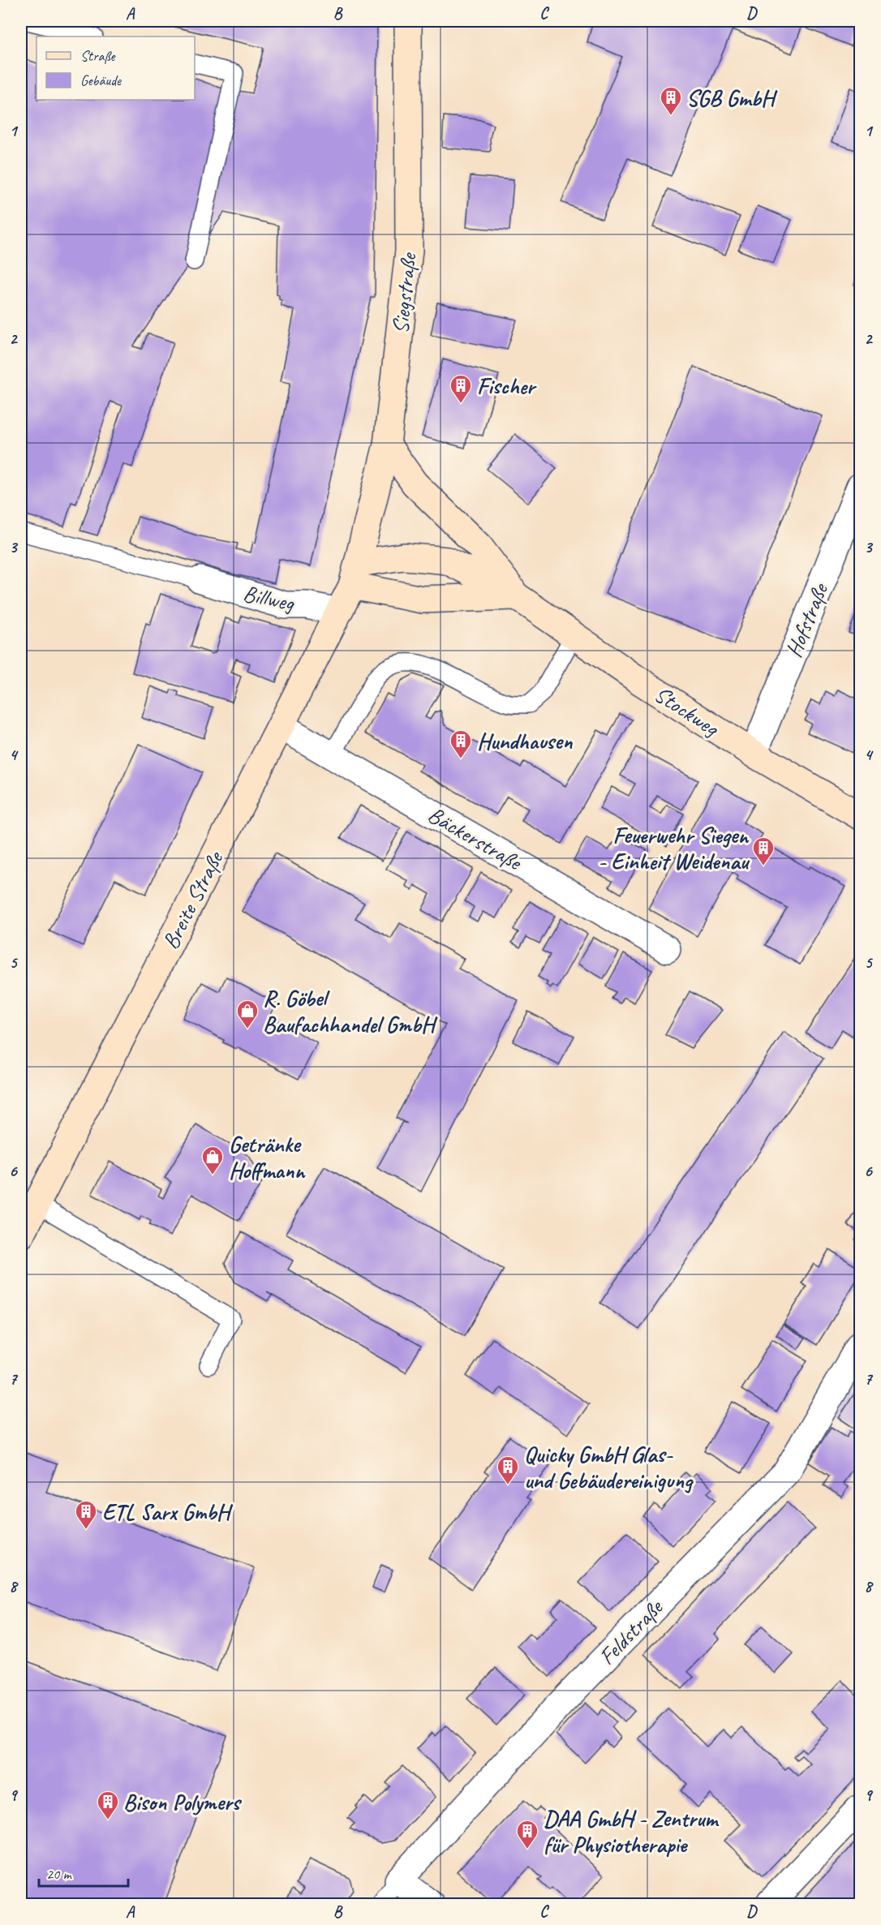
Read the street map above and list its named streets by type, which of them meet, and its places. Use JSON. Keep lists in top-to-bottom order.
{
  "streets": {
    "street": [
      "Siegstraße",
      "Billweg",
      "Hofstraße",
      "Stockweg",
      "Bäckerstraße",
      "Breite Straße",
      "Feldstraße"
    ]
  },
  "crossings": [
    ["Siegstraße", "Stockweg"],
    ["Siegstraße", "Breite Straße"],
    ["Billweg", "Breite Straße"],
    ["Hofstraße", "Stockweg"],
    ["Stockweg", "Breite Straße"],
    ["Bäckerstraße", "Breite Straße"]
  ],
  "places": {
    "building": [
      "SGB GmbH",
      "Fischer",
      "Hundhausen",
      "Feuerwehr Siegen - Einheit Weidenau",
      "Quicky GmbH Glas- und Gebäudereinigung",
      "ETL Sarx GmbH",
      "Bison Polymers",
      "DAA GmbH - Zentrum für Physiotherapie"
    ],
    "shop": ["R. Göbel Baufachhandel GmbH", "Getränke Hoffmann"]
  },
  "legend": ["Straße", "Gebäude"],
  "scale_bar": "20 m",
  "grid": {
    "columns": [
      "A",
      "B",
      "C",
      "D"
    ],
    "rows": [
      "1",
      "2",
      "3",
      "4",
      "5",
      "6",
      "7",
      "8",
      "9"
    ]
  }
}
